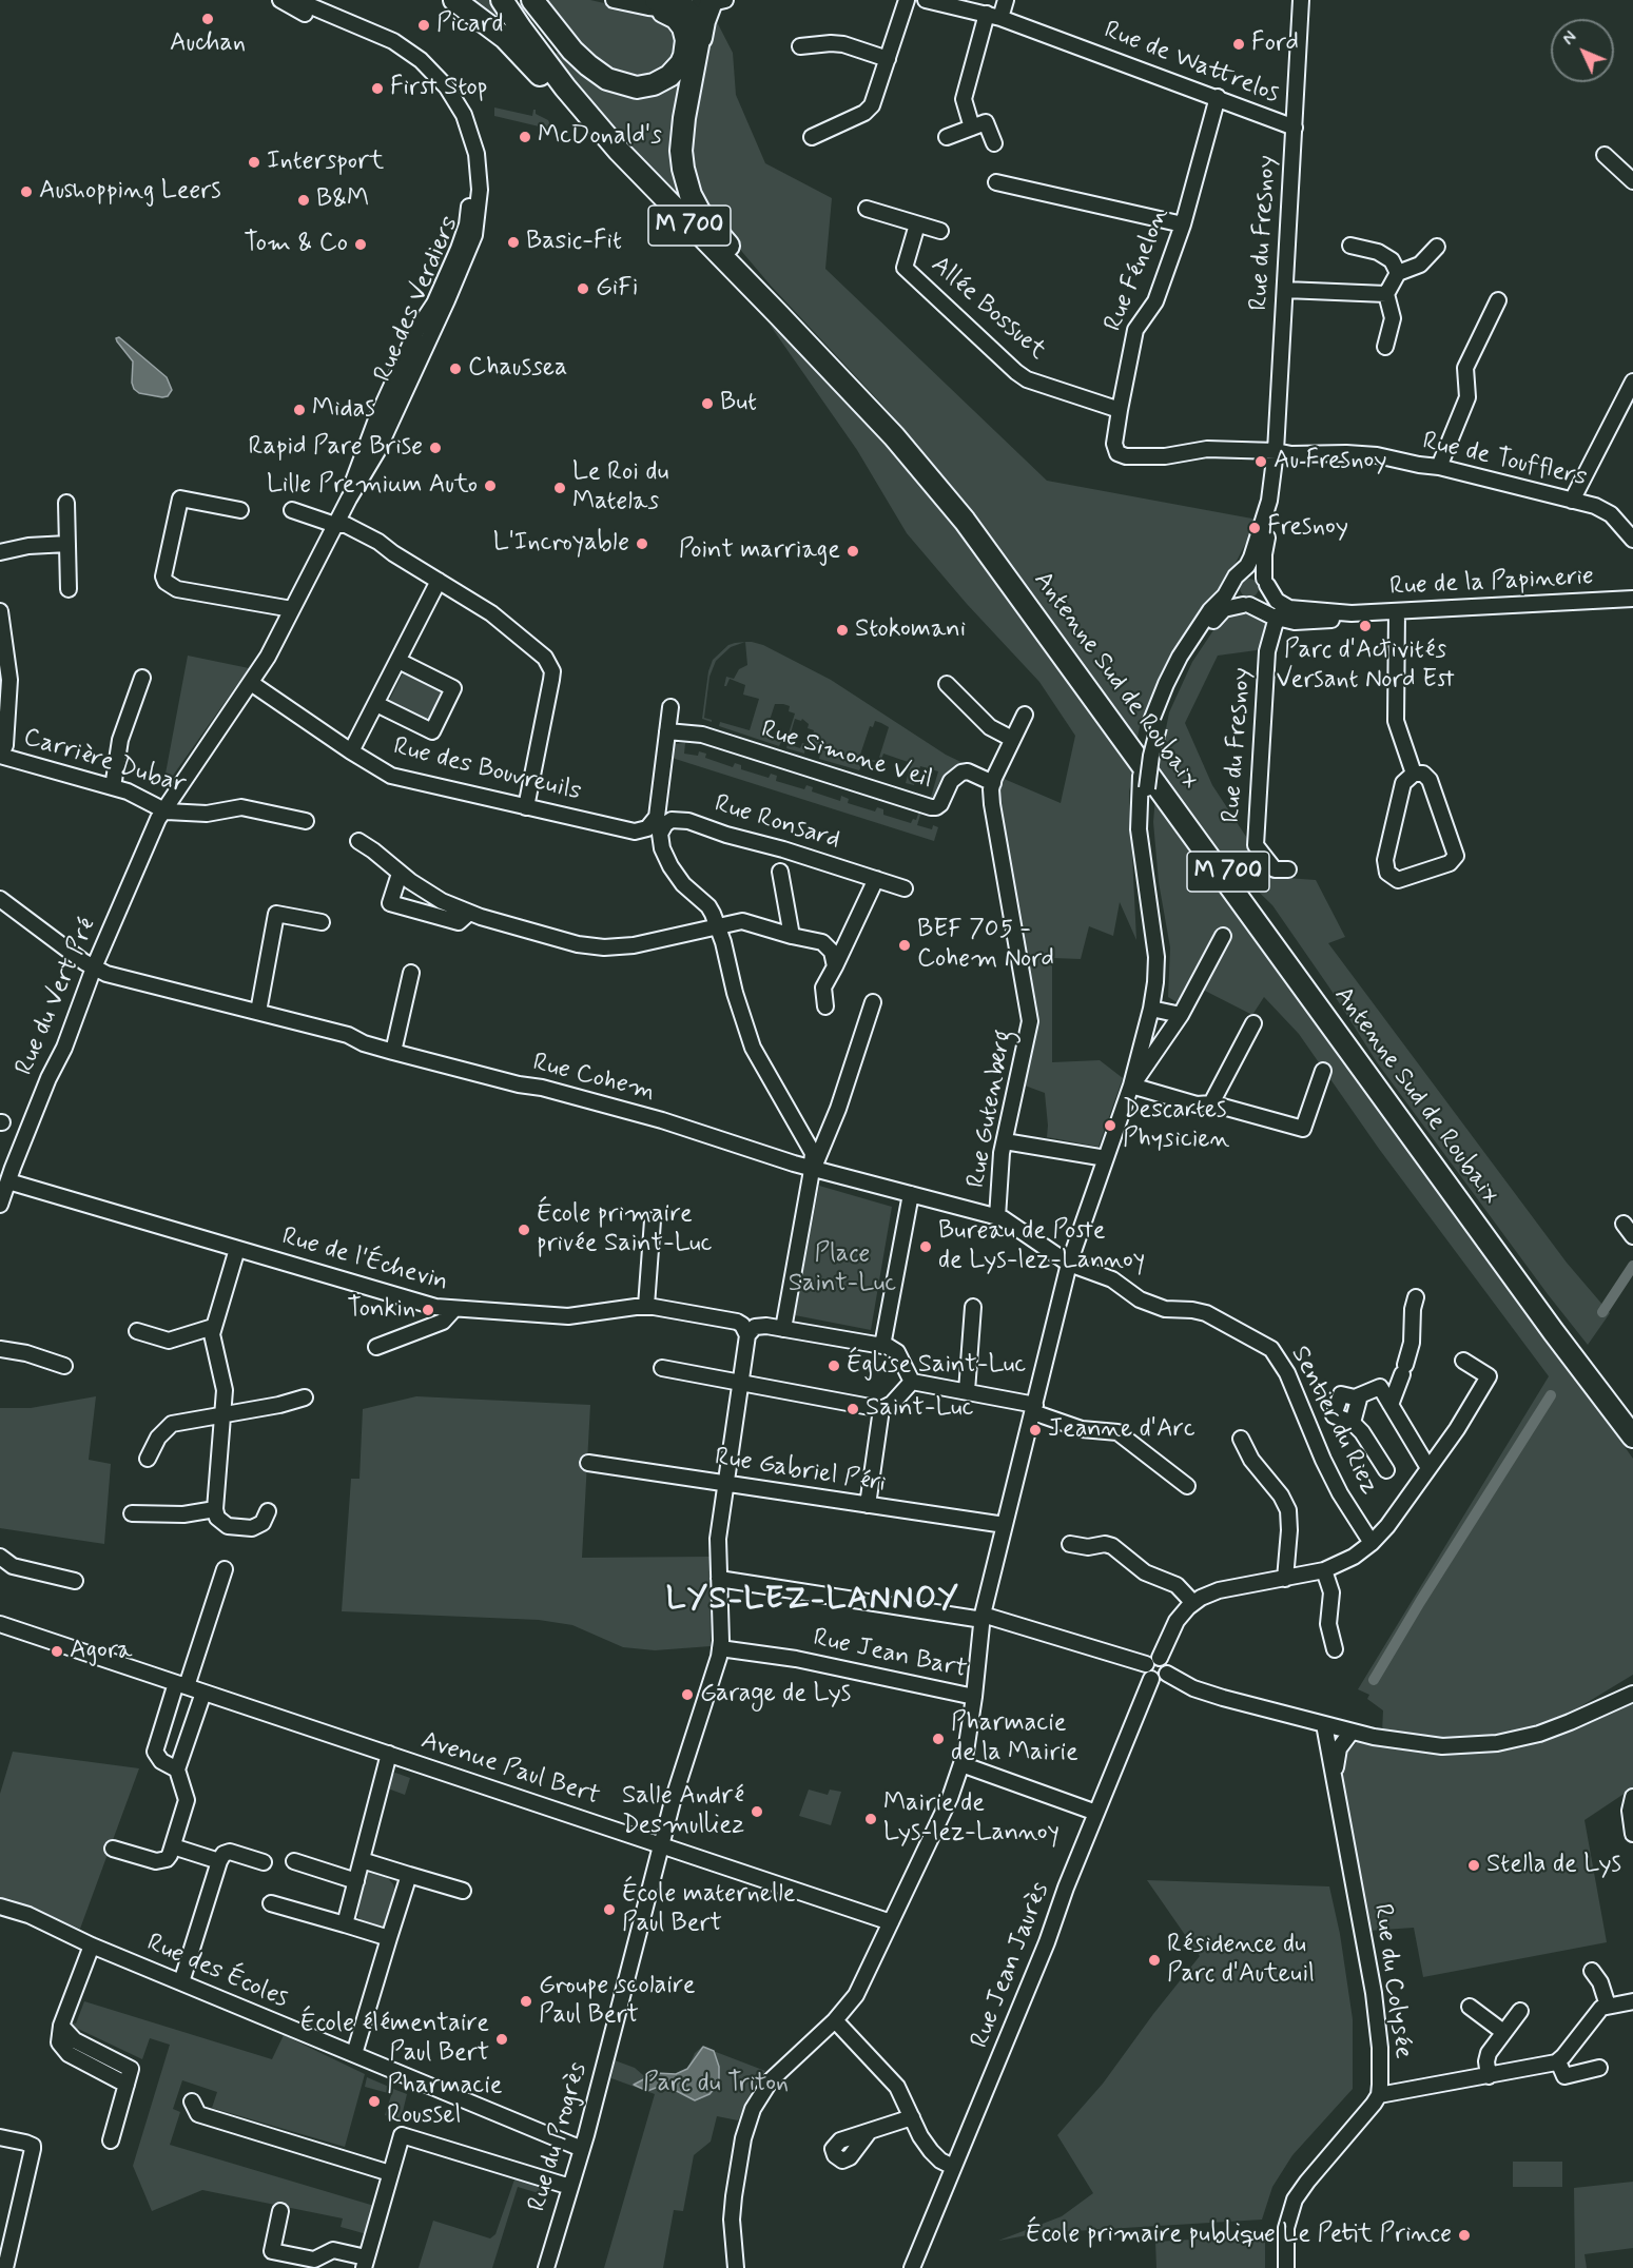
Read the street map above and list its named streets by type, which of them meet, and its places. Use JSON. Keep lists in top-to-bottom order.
{
  "streets": {
    "highway": ["M 700", "Antenne Sud de Roubaix"],
    "street": [
      "Rue de Wattrelos",
      "Rue du Fresnoy",
      "Rue Fénelon",
      "Rue des Verdiers",
      "Allée Bossuet",
      "Rue de Toufflers",
      "Rue de la Papinerie",
      "Rue Simone Veil",
      "Carrière Dubar",
      "Rue des Bouvreuils",
      "Rue Ronsard",
      "Rue du Vert Pré",
      "Rue Cohem",
      "Rue Gutenberg",
      "Rue de l'Échevin",
      "Sentier du Riez",
      "Rue Gabriel Péri",
      "Rue Jean Bart",
      "Avenue Paul Bert",
      "Rue Jean Jaurès",
      "Rue des Écoles",
      "Rue du Colysée",
      "Rue du Progrès"
    ]
  },
  "crossings": [
    ["Rue de Wattrelos", "Rue du Fresnoy"],
    ["Rue de Wattrelos", "Rue Fénelon"],
    ["Rue du Fresnoy", "Rue Fénelon"],
    ["Rue du Fresnoy", "Rue de Toufflers"],
    ["Rue du Fresnoy", "Rue de la Papinerie"],
    ["Rue Fénelon", "Allée Bossuet"],
    ["Rue Fénelon", "Rue de Toufflers"],
    ["Rue des Verdiers", "Carrière Dubar"],
    ["Rue des Verdiers", "Rue des Bouvreuils"],
    ["Rue des Verdiers", "Rue du Vert Pré"],
    ["Rue Simone Veil", "Rue Gutenberg"],
    ["Carrière Dubar", "Rue du Vert Pré"],
    ["Rue des Bouvreuils", "Rue Ronsard"],
    ["Rue du Vert Pré", "Rue Cohem"],
    ["Rue du Vert Pré", "Rue de l'Échevin"],
    ["Rue Cohem", "Rue Gutenberg"],
    ["Rue Cohem", "Sentier du Riez"],
    ["Rue Gabriel Péri", "Rue du Progrès"],
    ["Rue Jean Bart", "Rue du Progrès"],
    ["Avenue Paul Bert", "Rue du Progrès"],
    ["Rue des Écoles", "Rue du Progrès"]
  ],
  "districts": ["LYS-LEZ-LANNOY"],
  "parks": ["Place Saint-Luc", "Parc du Triton"],
  "places": [
    "Auchan",
    "Picard",
    "Ford",
    "First Stop",
    "McDonald's",
    "Intersport",
    "Aushopping Leers",
    "B&M",
    "Basic-Fit",
    "Tom & Co",
    "GiFi",
    "Chaussea",
    "But",
    "Midas",
    "Rapid Pare Brise",
    "Au Fresnoy",
    "Lille Premium Auto",
    "Le Roi du Matelas",
    "Fresnoy",
    "L'Incroyable",
    "Point marriage",
    "Parc d'Activités Versant Nord Est",
    "Stokomani",
    "BEF 705 - Cohem Nord",
    "Descartes Physicien",
    "École primaire privée Saint-Luc",
    "Bureau de Poste de Lys-lez-Lannoy",
    "Tonkin",
    "Église Saint-Luc",
    "Saint-Luc",
    "Jeanne d'Arc",
    "Agora",
    "Garage de Lys",
    "Pharmacie de la Mairie",
    "Salle André Desmulliez",
    "Mairie de Lys-lez-Lannoy",
    "Stella de Lys",
    "École maternelle Paul Bert",
    "Résidence du Parc d'Auteuil",
    "Groupe scolaire Paul Bert",
    "École élémentaire Paul Bert",
    "Pharmacie Roussel",
    "École primaire publique Le Petit Prince"
  ],
  "north": "top left"
}
